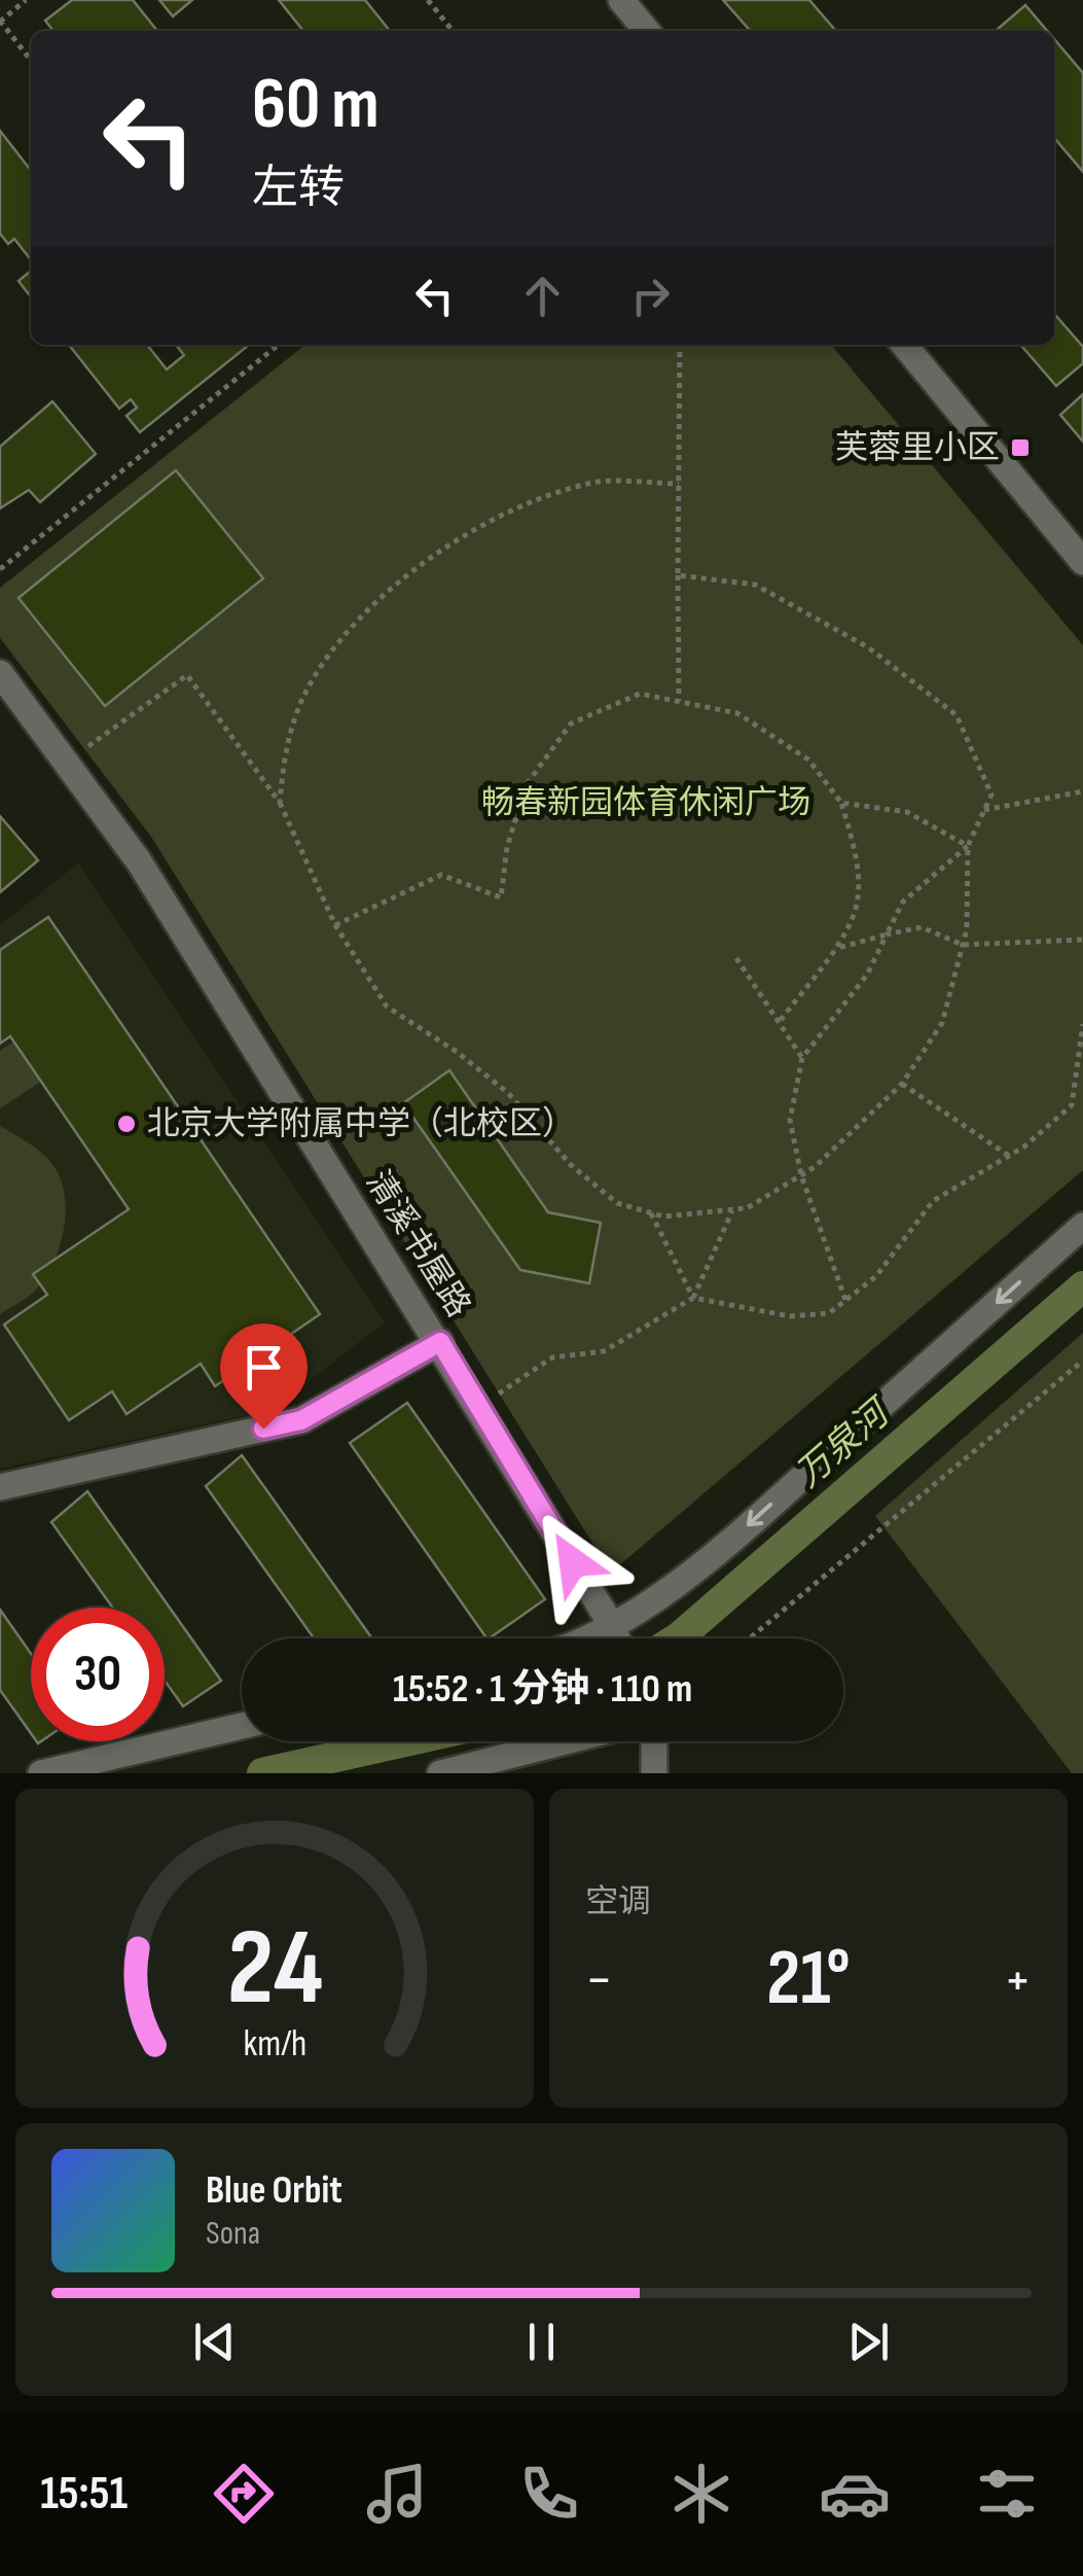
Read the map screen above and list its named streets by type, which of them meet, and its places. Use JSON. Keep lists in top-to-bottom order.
{
  "streets": {
    "street": ["清溪书屋路"]
  },
  "water": ["万泉河"],
  "parks": ["畅春新园体育休闲广场"],
  "places": {
    "transit": ["芙蓉里小区"],
    "other": ["北京大学附属中学（北校区）"]
  },
  "page": {
    "turn": ["60 m", "左转"],
    "limit": "30",
    "trip": "15:52 · 1 分钟 · 110 m",
    "tile": "空调",
    "heat": ["−", "21°", "+"],
    "song": ["Blue Orbit", "Sona"],
    "tabs": "15:51",
    "gauge": ["24", "km/h"]
  }
}
